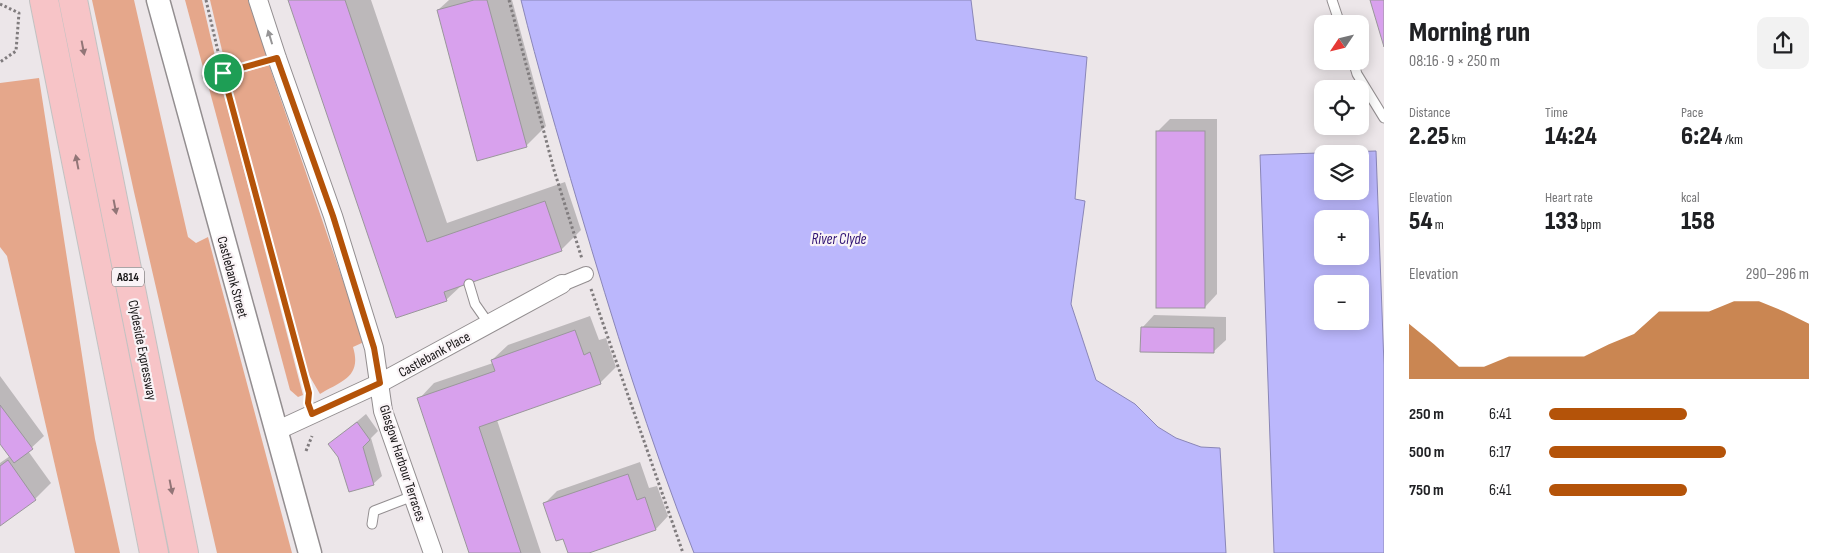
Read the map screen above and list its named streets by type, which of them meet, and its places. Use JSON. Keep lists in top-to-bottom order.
{
  "streets": {
    "main road": ["A814", "Clydeside Expressway"],
    "street": ["Castlebank Street", "Castlebank Place", "Glasgow Harbour Terraces"]
  },
  "crossings": [
    ["Castlebank Street", "Castlebank Place"],
    ["Castlebank Place", "Glasgow Harbour Terraces"]
  ],
  "water": ["River Clyde"],
  "north": "bottom left",
  "page": {
    "heading": ["Morning run", "08:16 · 9 × 250 m"],
    "map_buttons": ["+", "−"],
    "stats": [
      ["Distance", "2.25 km"],
      ["Time", "14:24"],
      ["Pace", "6:24 /km"],
      ["Elevation", "54 m"],
      ["Heart rate", "133 bpm"],
      ["kcal", "158"]
    ],
    "chart": ["Elevation", "290–296 m"],
    "list": [
      {
        "name": "250 m",
        "note": "6:41"
      },
      {
        "name": "500 m",
        "note": "6:17"
      },
      {
        "name": "750 m",
        "note": "6:41"
      }
    ]
  }
}
